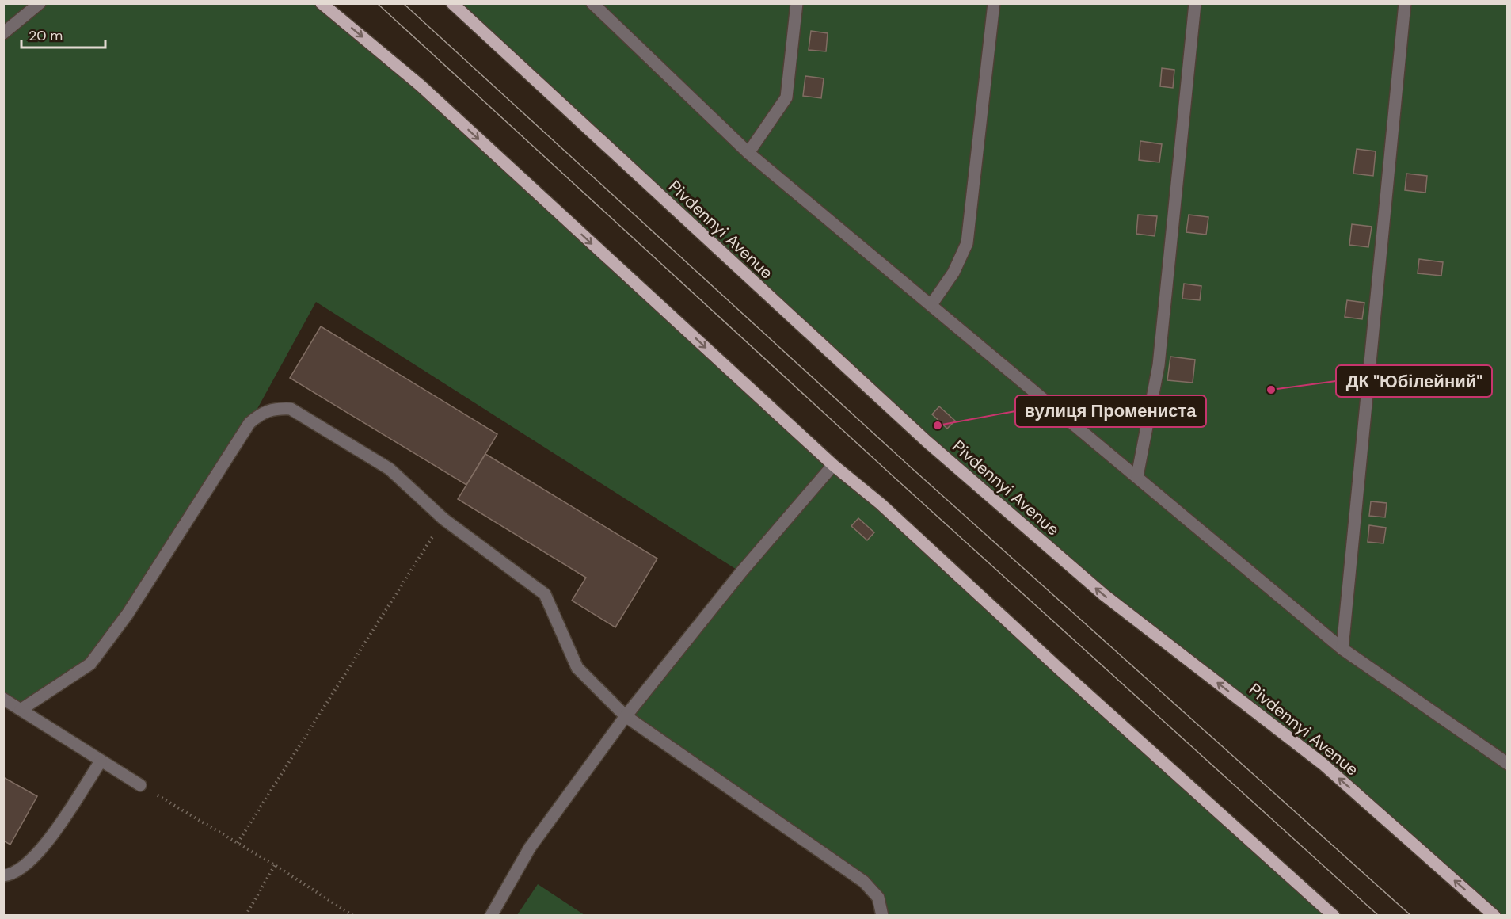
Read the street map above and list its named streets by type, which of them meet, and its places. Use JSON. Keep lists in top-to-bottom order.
{
  "streets": {
    "main road": ["Pivdennyi Avenue"]
  },
  "places": ["ДК \"Юбілейний\"", "вулиця Промениста"],
  "scale_bar": "20 m"
}
